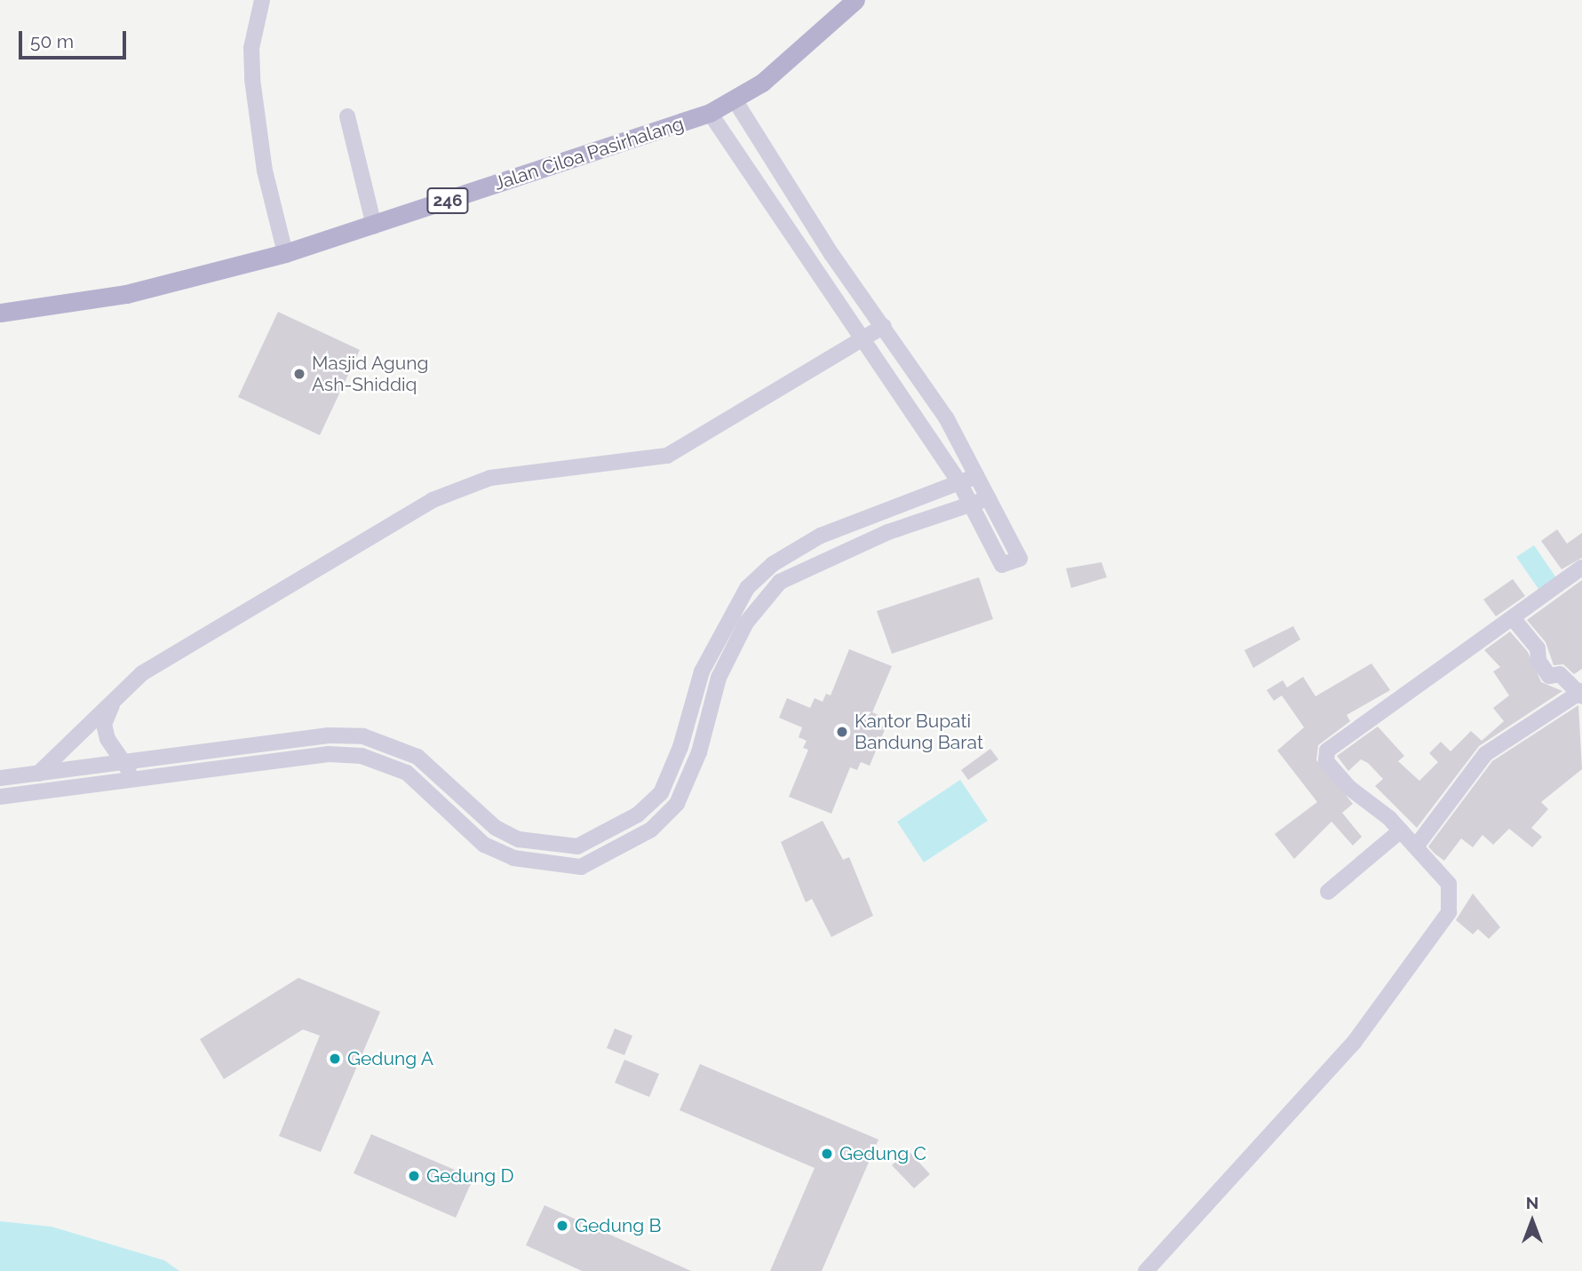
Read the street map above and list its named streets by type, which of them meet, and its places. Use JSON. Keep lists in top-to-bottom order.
{
  "streets": {
    "main road": ["Jalan Ciloa Pasirhalang", "246"]
  },
  "places": [
    "Masjid Agung Ash-Shiddiq",
    "Kantor Bupati Bandung Barat",
    "Gedung A",
    "Gedung C",
    "Gedung D",
    "Gedung B"
  ],
  "scale_bar": "50 m",
  "north": "top"
}
